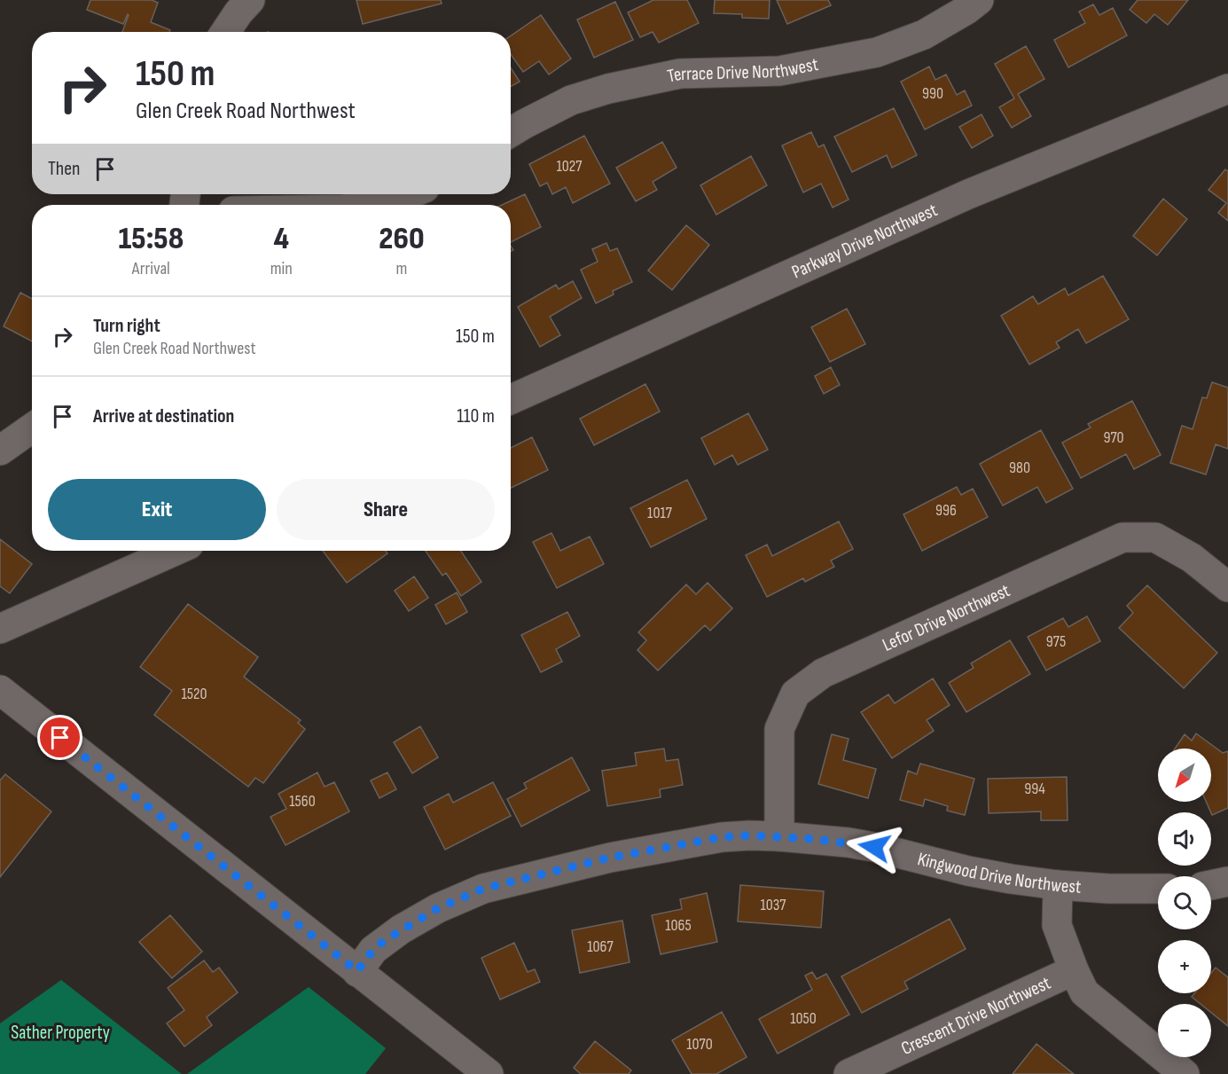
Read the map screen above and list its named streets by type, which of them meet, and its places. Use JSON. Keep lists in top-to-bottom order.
{
  "streets": {
    "street": [
      "Terrace Drive Northwest",
      "Parkway Drive Northwest",
      "Lefor Drive Northwest",
      "Kingwood Drive Northwest",
      "Crescent Drive Northwest"
    ]
  },
  "crossings": [
    ["Lefor Drive Northwest", "Kingwood Drive Northwest"]
  ],
  "parks": ["Sather Property"],
  "house_numbers": [
    "990",
    "1027",
    "970",
    "980",
    "996",
    "1017",
    "975",
    "1520",
    "994",
    "1560",
    "1037",
    "1065",
    "1067",
    "1050",
    "1070"
  ],
  "north": "bottom left",
  "page": {
    "turn": ["150 m", "Glen Creek Road Northwest"],
    "then": "Then",
    "eta": [
      "15:58",
      "Arrival",
      "4",
      "min",
      "260",
      "m"
    ],
    "list": [
      {
        "name": "Turn right",
        "note": "Glen Creek Road Northwest",
        "value": "150 m"
      },
      {
        "name": "Arrive at destination",
        "value": "110 m"
      }
    ],
    "buttons": ["Exit", "Share"],
    "map_buttons": ["+", "−"]
  }
}
